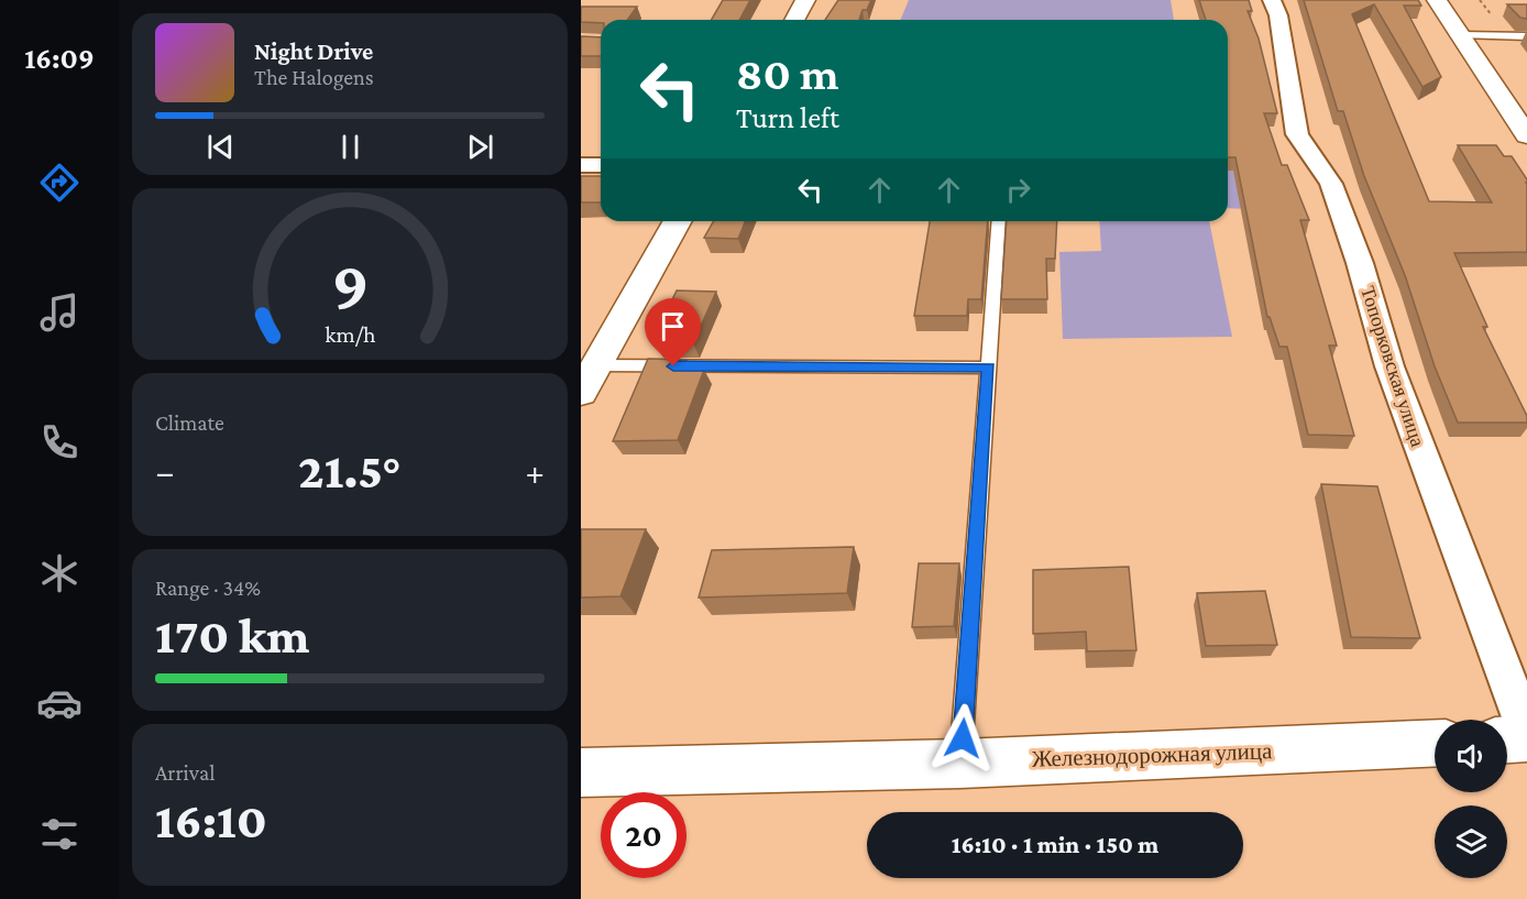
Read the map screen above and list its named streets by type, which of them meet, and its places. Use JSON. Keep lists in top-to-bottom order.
{
  "streets": {
    "street": ["Топорковская улица", "Железнодорожная улица"]
  },
  "page": {
    "tabs": "16:09",
    "turn": ["80 m", "Turn left"],
    "song": ["Night Drive", "The Halogens"],
    "tile": [
      "Climate",
      ["Range · 34%", "170 km"],
      ["Arrival", "16:10"]
    ],
    "heat": ["−", "21.5°", "+"],
    "limit": "20",
    "trip": "16:10 · 1 min · 150 m",
    "gauge": ["9", "km/h"]
  }
}
